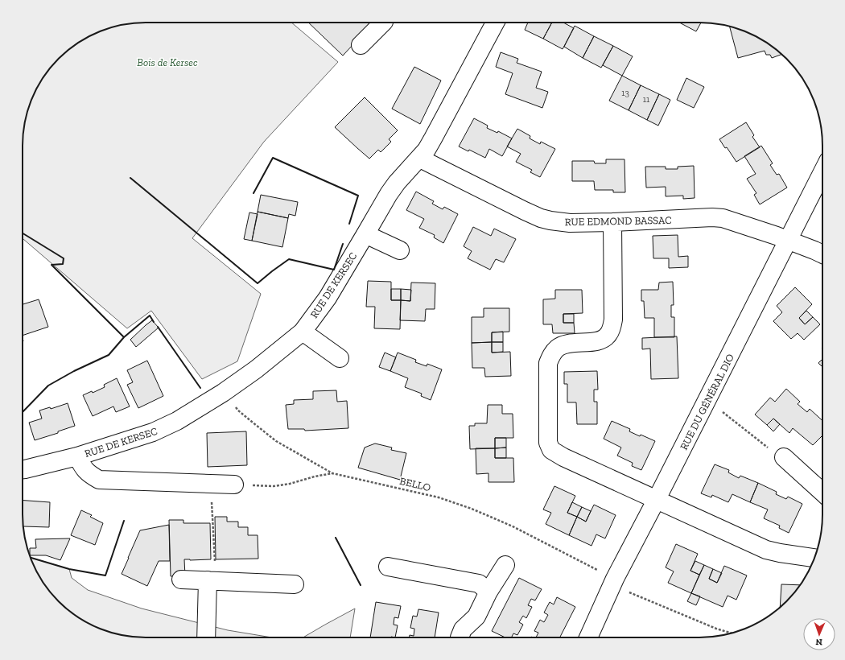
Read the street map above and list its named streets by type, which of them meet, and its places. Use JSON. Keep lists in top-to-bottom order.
{
  "streets": {
    "street": ["RUE EDMOND BASSAC", "RUE DE KERSEC", "RUE DU GÉNÉRAL DIO"],
    "path": ["BELLO"]
  },
  "crossings": [
    ["RUE EDMOND BASSAC", "RUE DE KERSEC"],
    ["RUE EDMOND BASSAC", "RUE DU GÉNÉRAL DIO"],
    ["RUE DE KERSEC", "BELLO"],
    ["RUE DU GÉNÉRAL DIO", "BELLO"]
  ],
  "parks": ["Bois de Kersec"],
  "house_numbers": ["13", "11"],
  "north": "bottom"
}
